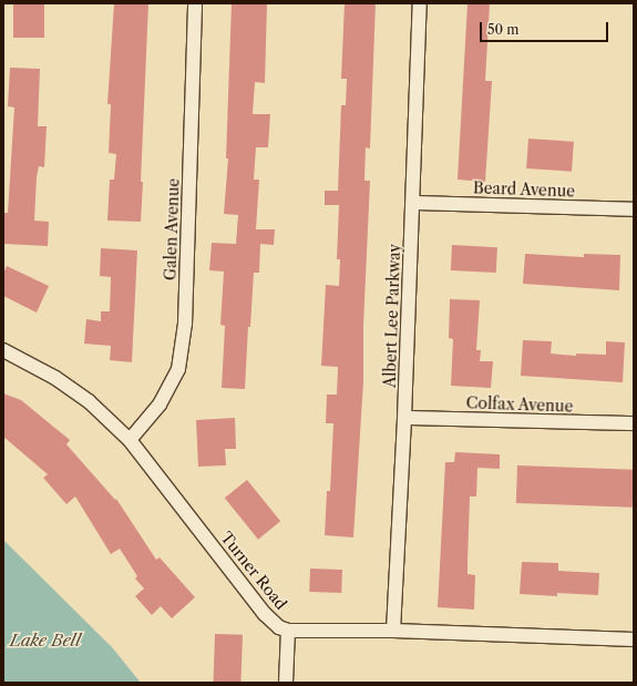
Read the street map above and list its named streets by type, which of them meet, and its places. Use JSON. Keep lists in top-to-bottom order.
{
  "streets": {
    "street": [
      "Beard Avenue",
      "Galen Avenue",
      "Albert Lee Parkway",
      "Colfax Avenue",
      "Turner Road"
    ]
  },
  "crossings": [
    ["Beard Avenue", "Albert Lee Parkway"],
    ["Galen Avenue", "Turner Road"],
    ["Albert Lee Parkway", "Colfax Avenue"],
    ["Albert Lee Parkway", "Turner Road"]
  ],
  "water": ["Lake Bell"],
  "scale_bar": "50 m"
}
